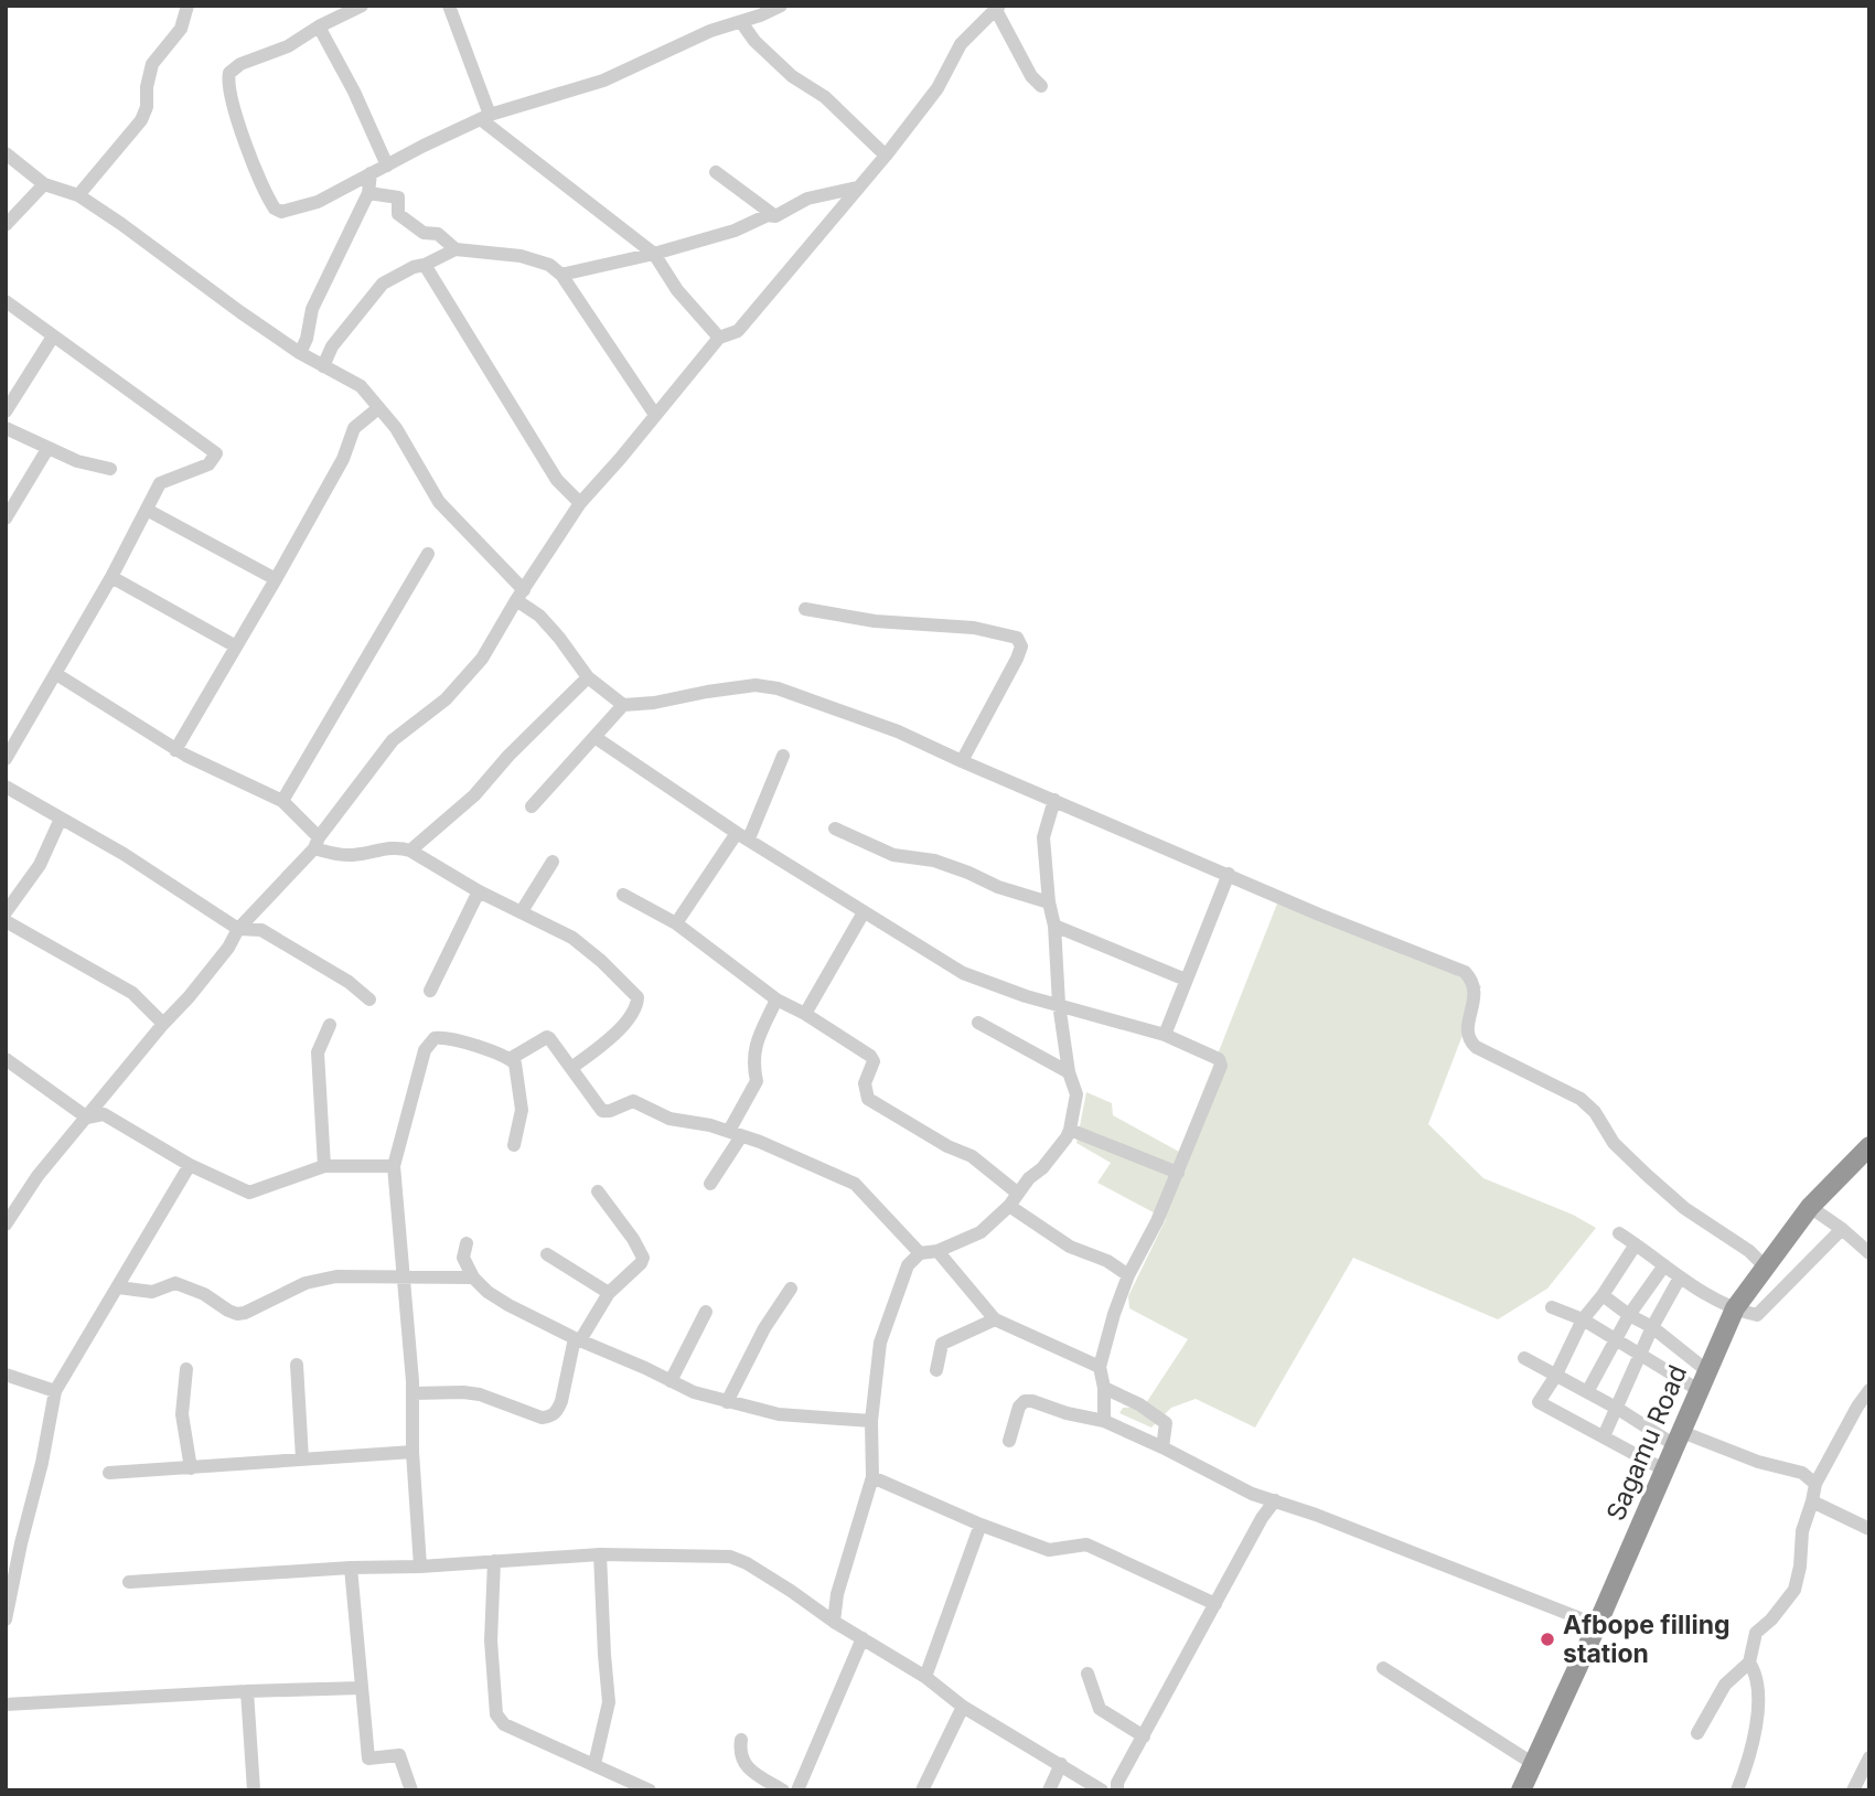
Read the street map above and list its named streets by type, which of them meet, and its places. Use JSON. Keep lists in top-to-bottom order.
{
  "streets": {
    "highway": ["Sagamu Road"]
  },
  "places": ["Afbope filling station"]
}
